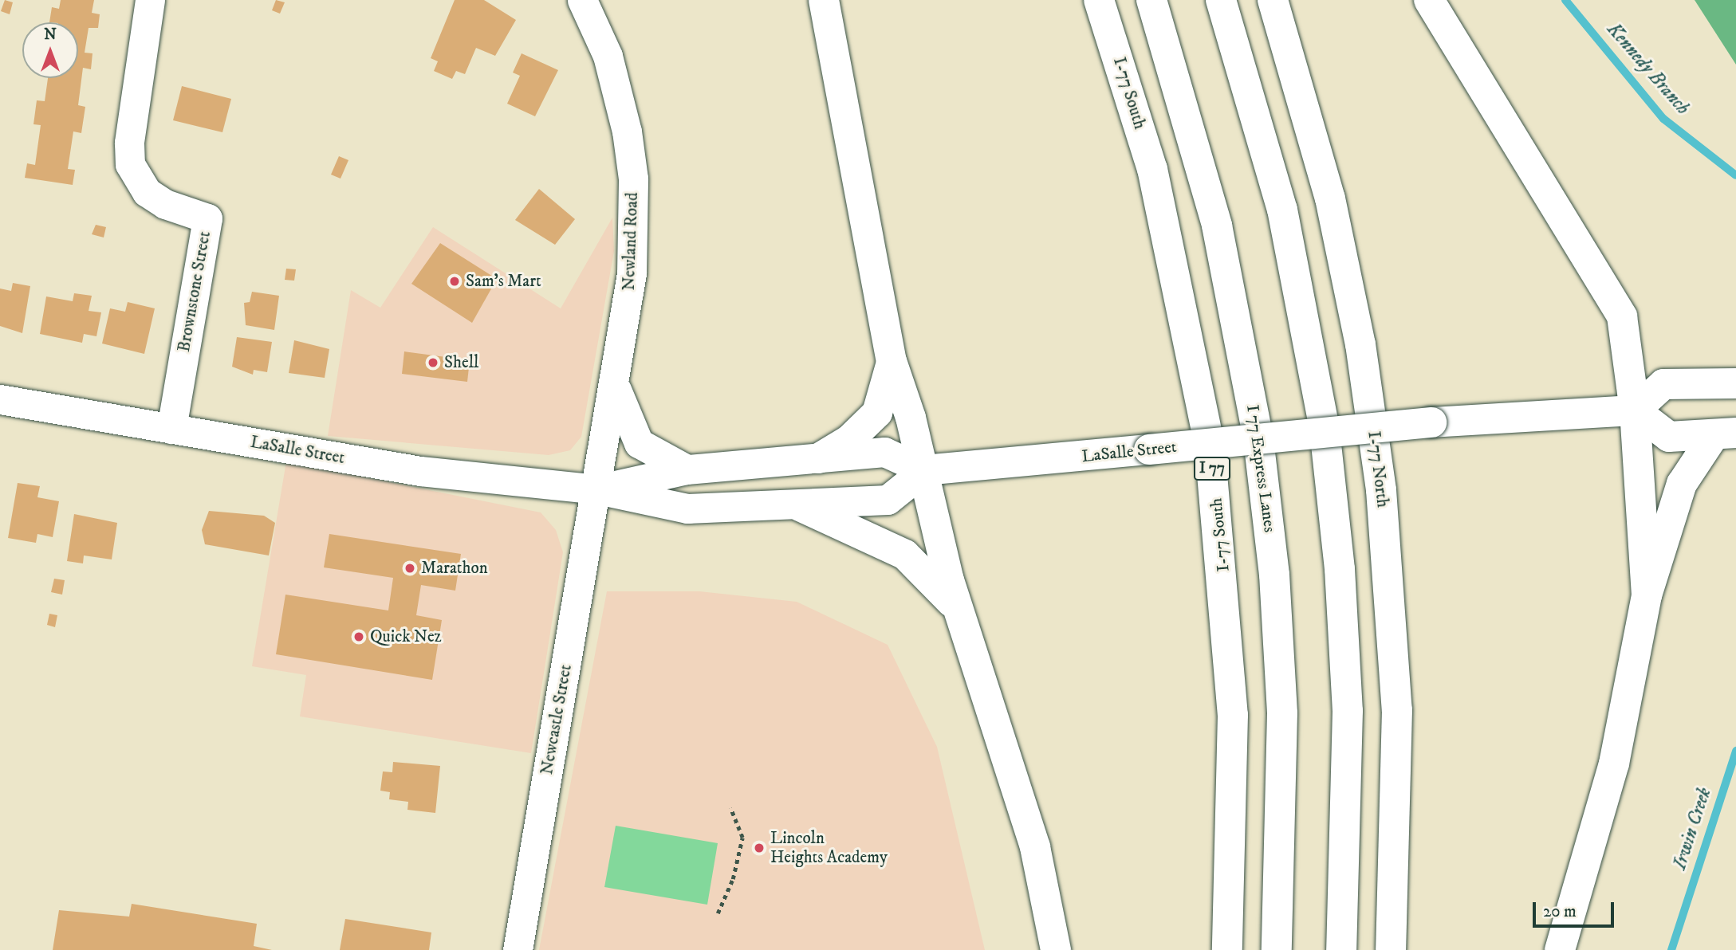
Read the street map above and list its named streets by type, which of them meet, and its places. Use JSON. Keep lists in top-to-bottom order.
{
  "streets": {
    "main road": [
      "I-77 South",
      "LaSalle Street",
      "I 77",
      "I 77 Express Lanes",
      "I-77 North"
    ],
    "street": ["Newland Road", "Brownstone Street", "Newcastle Street"]
  },
  "crossings": [
    ["Newland Road", "LaSalle Street"],
    ["Newland Road", "Newcastle Street"],
    ["Brownstone Street", "LaSalle Street"],
    ["LaSalle Street", "Newcastle Street"]
  ],
  "water": ["Kennedy Branch", "Irwin Creek"],
  "places": [
    "Sam's Mart",
    "Shell",
    "Marathon",
    "Quick Nez",
    "Lincoln Heights Academy"
  ],
  "scale_bar": "20 m",
  "north": "top"
}
